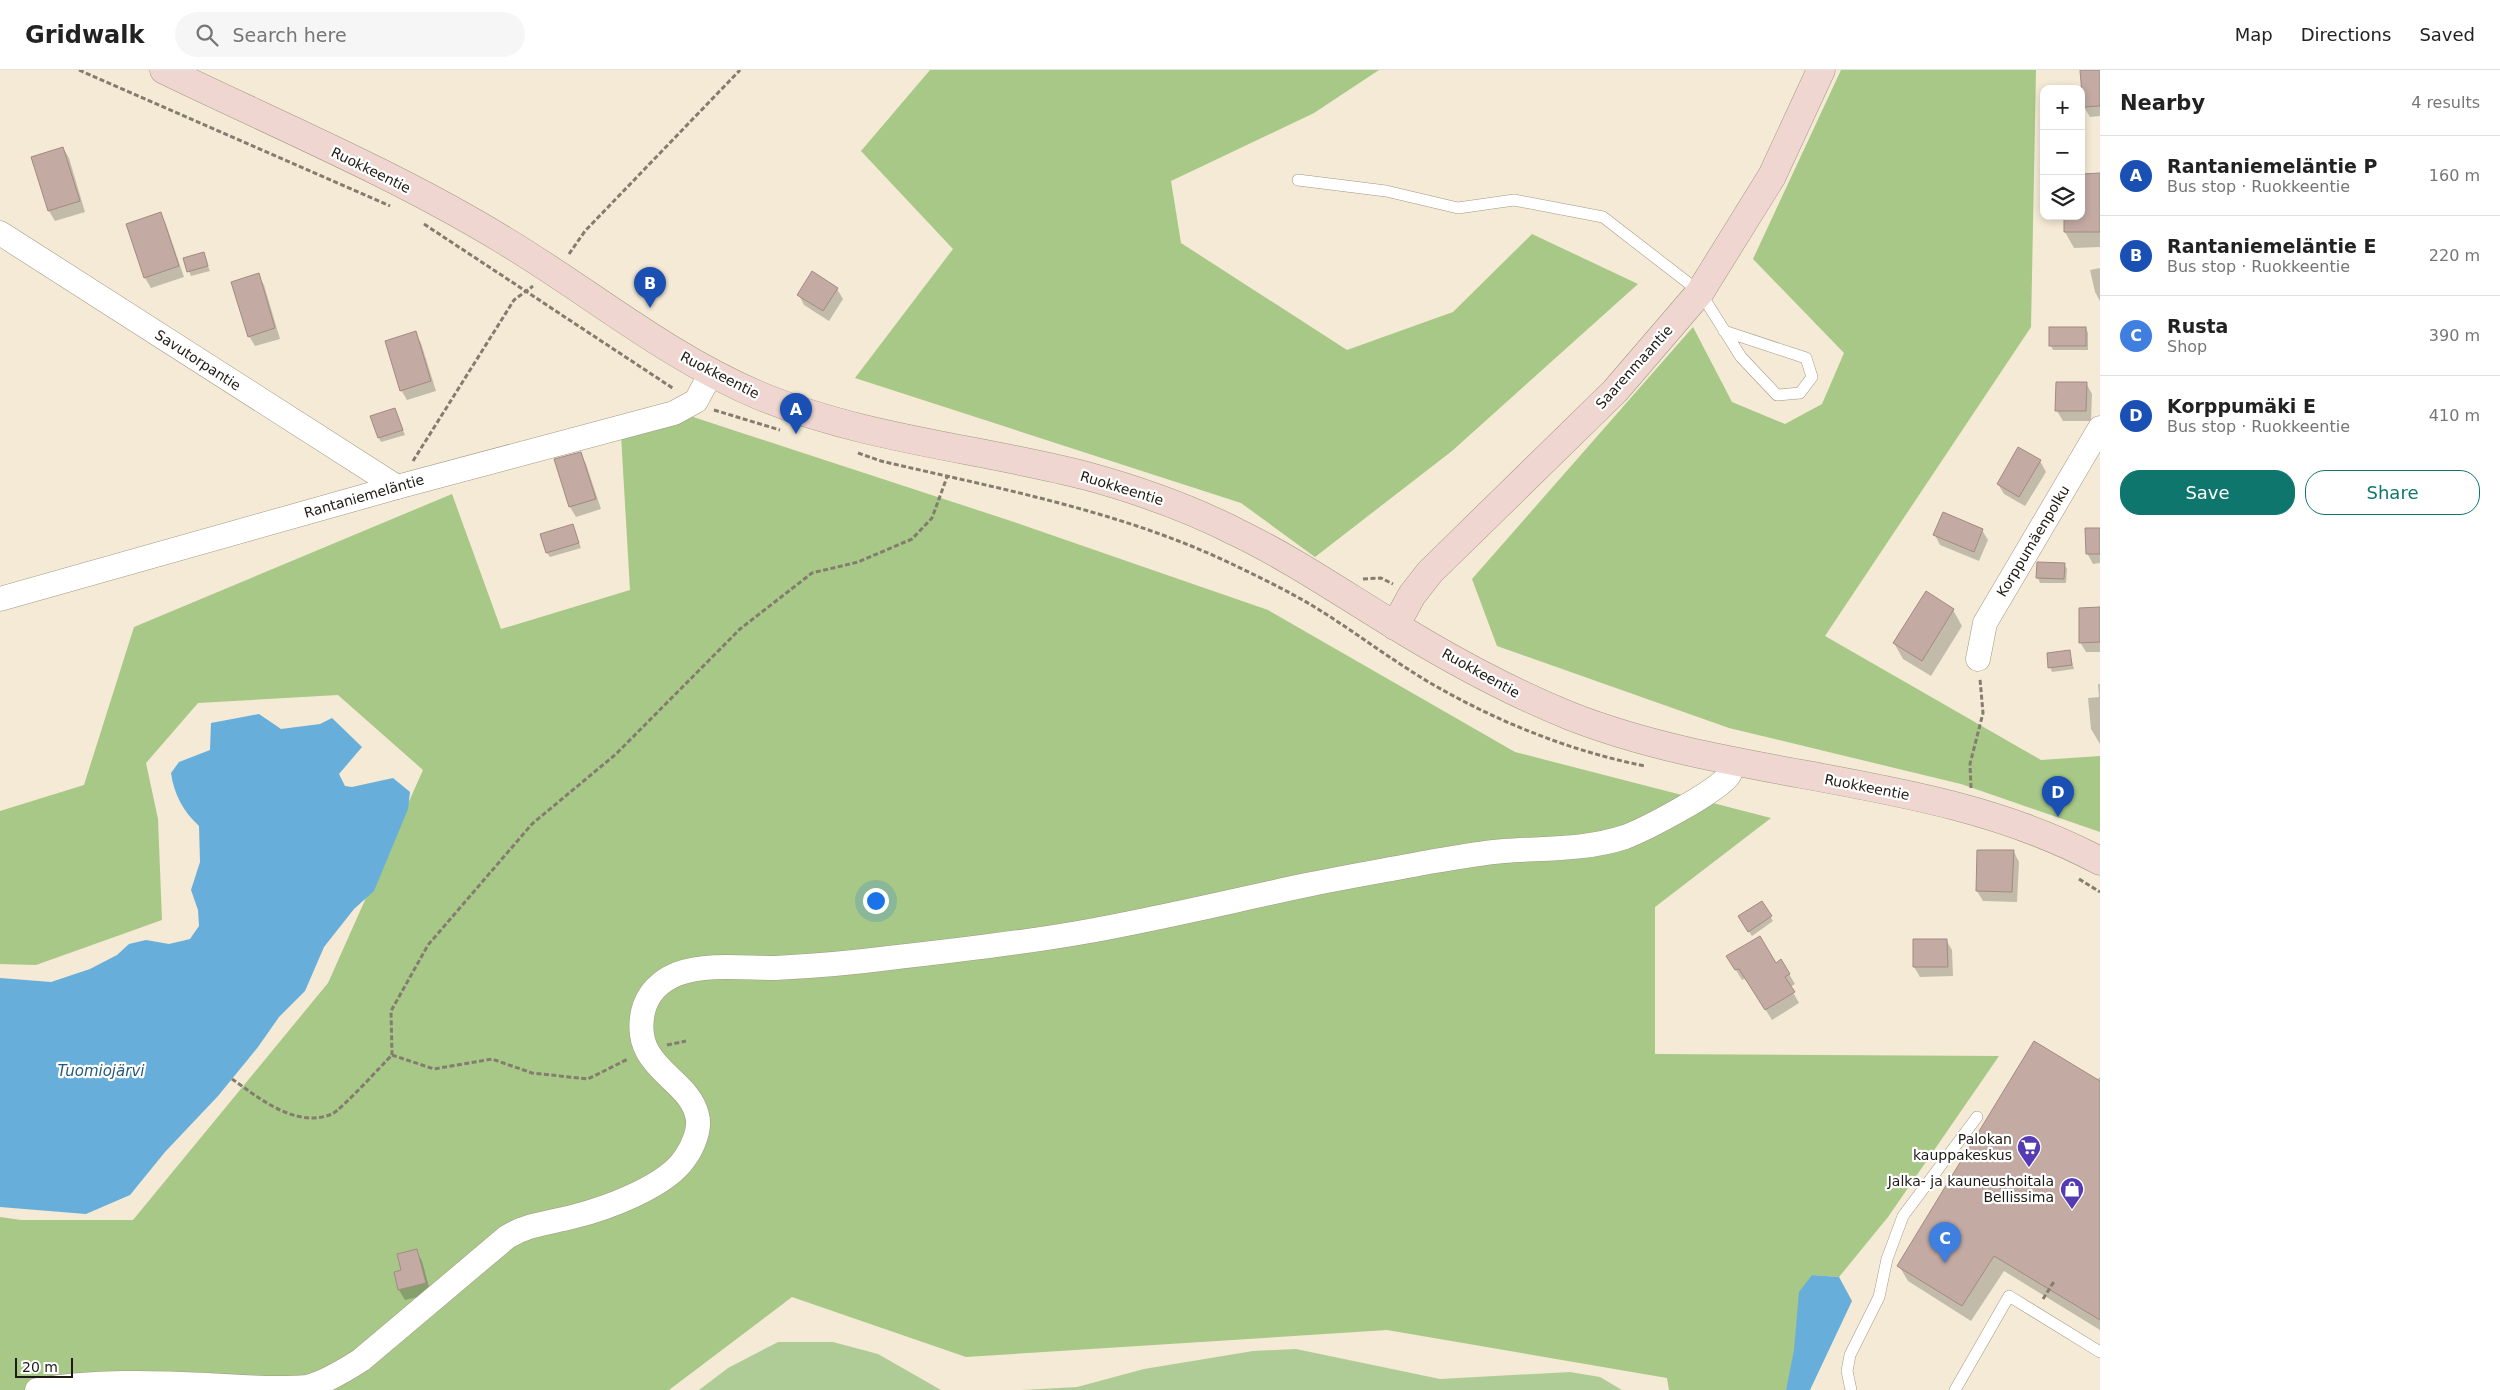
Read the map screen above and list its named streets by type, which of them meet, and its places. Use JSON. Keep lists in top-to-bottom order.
{
  "streets": {
    "street": [
      "Ruokkeentie",
      "Savutorpantie",
      "Saarenmaantie",
      "Rantaniemeläntie",
      "Korppumäenpolku"
    ]
  },
  "crossings": [
    ["Ruokkeentie", "Saarenmaantie"],
    ["Savutorpantie", "Rantaniemeläntie"]
  ],
  "water": ["Tuomiojärvi"],
  "places": {
    "supermarket": ["Palokan kauppakeskus"],
    "shop": ["Jalka- ja kauneushoitala Bellissima"]
  },
  "scale_bar": "20 m",
  "page": {
    "header": "Gridwalk",
    "search": "Search here",
    "nav": ["Map", "Directions", "Saved"],
    "heading": ["Nearby", "4 results"],
    "map_buttons": ["+", "−"],
    "list": [
      {
        "mark": "A",
        "name": "Rantaniemeläntie P",
        "note": "Bus stop · Ruokkeentie",
        "value": "160 m"
      },
      {
        "mark": "B",
        "name": "Rantaniemeläntie E",
        "note": "Bus stop · Ruokkeentie",
        "value": "220 m"
      },
      {
        "mark": "C",
        "name": "Rusta",
        "note": "Shop",
        "value": "390 m"
      },
      {
        "mark": "D",
        "name": "Korppumäki E",
        "note": "Bus stop · Ruokkeentie",
        "value": "410 m"
      }
    ],
    "pins": [
      "B",
      "A",
      "D",
      "C"
    ],
    "buttons": ["Save", "Share"],
    "scale": "20 m"
  }
}
